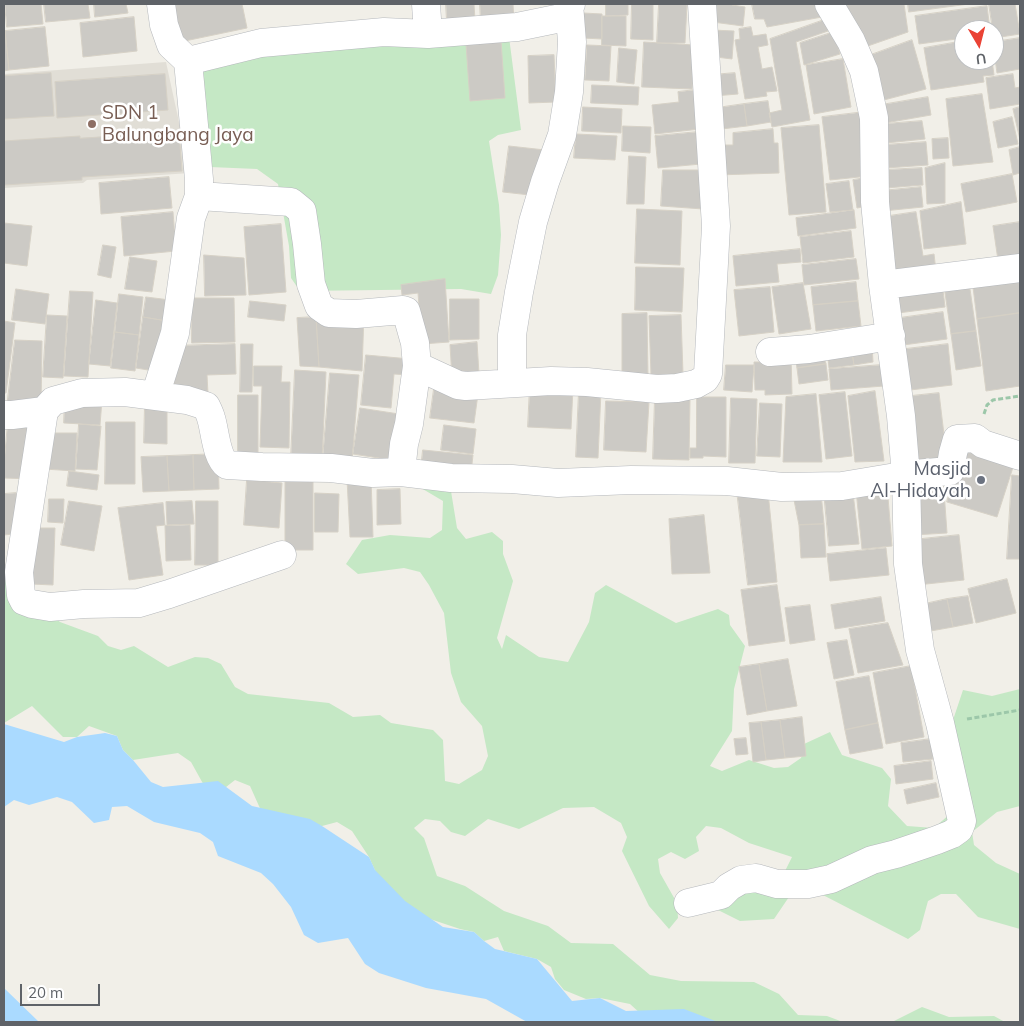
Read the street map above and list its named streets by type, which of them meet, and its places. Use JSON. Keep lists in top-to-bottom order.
{
  "places": ["SDN 1 Balungbang Jaya", "Masjid Al-Hidayah"],
  "scale_bar": "20 m",
  "north": "bottom"
}
